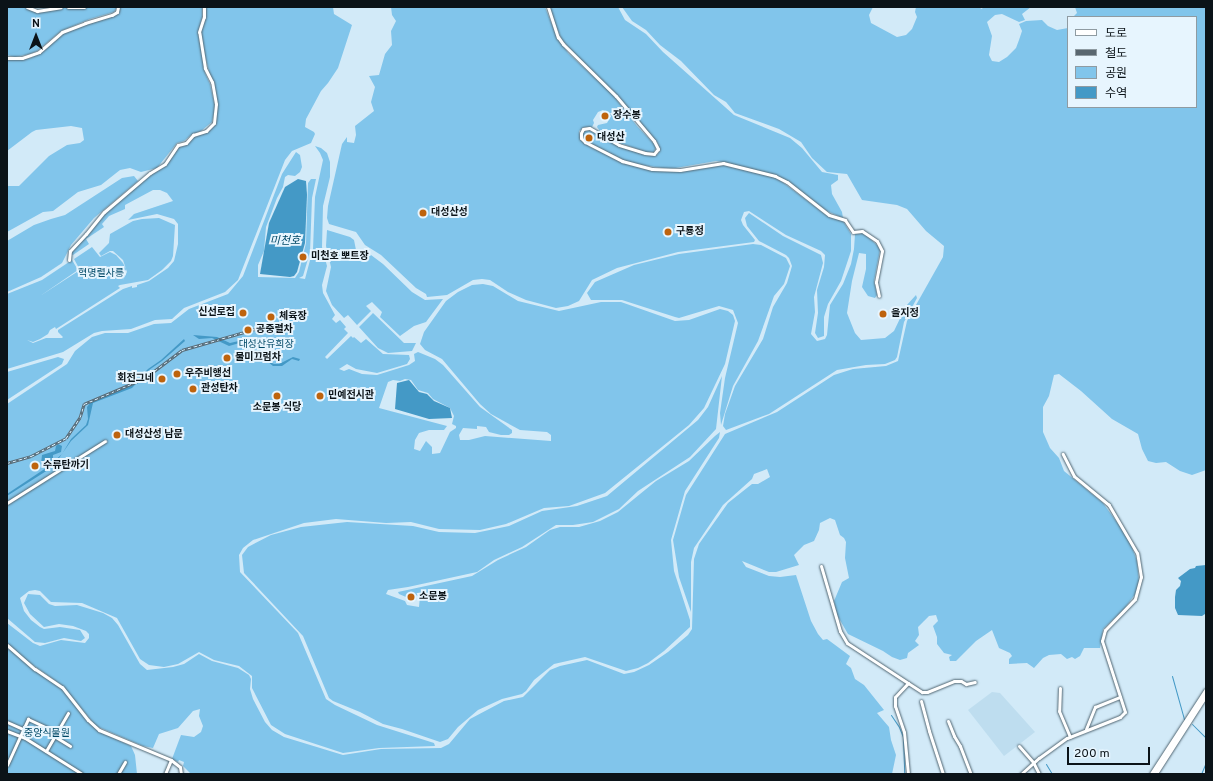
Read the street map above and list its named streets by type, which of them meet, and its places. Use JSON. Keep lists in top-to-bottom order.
{
  "water": ["미천호"],
  "parks": ["혁명렬사릉", "대성산유희장", "중앙식물원"],
  "places": [
    "장수봉",
    "대성산",
    "대성산성",
    "구룡정",
    "미천호 뽀트장",
    "신선로집",
    "을지정",
    "체육장",
    "공중렬차",
    "물미끄럼차",
    "우주비행선",
    "회전그네",
    "관성탄차",
    "소문봉 식당",
    "민예전시관",
    "대성산성 남문",
    "수류탄까기",
    "소문봉"
  ],
  "legend": [
    "도로",
    "철도",
    "공원",
    "수역"
  ],
  "scale_bar": "200 m",
  "north": "top"
}
